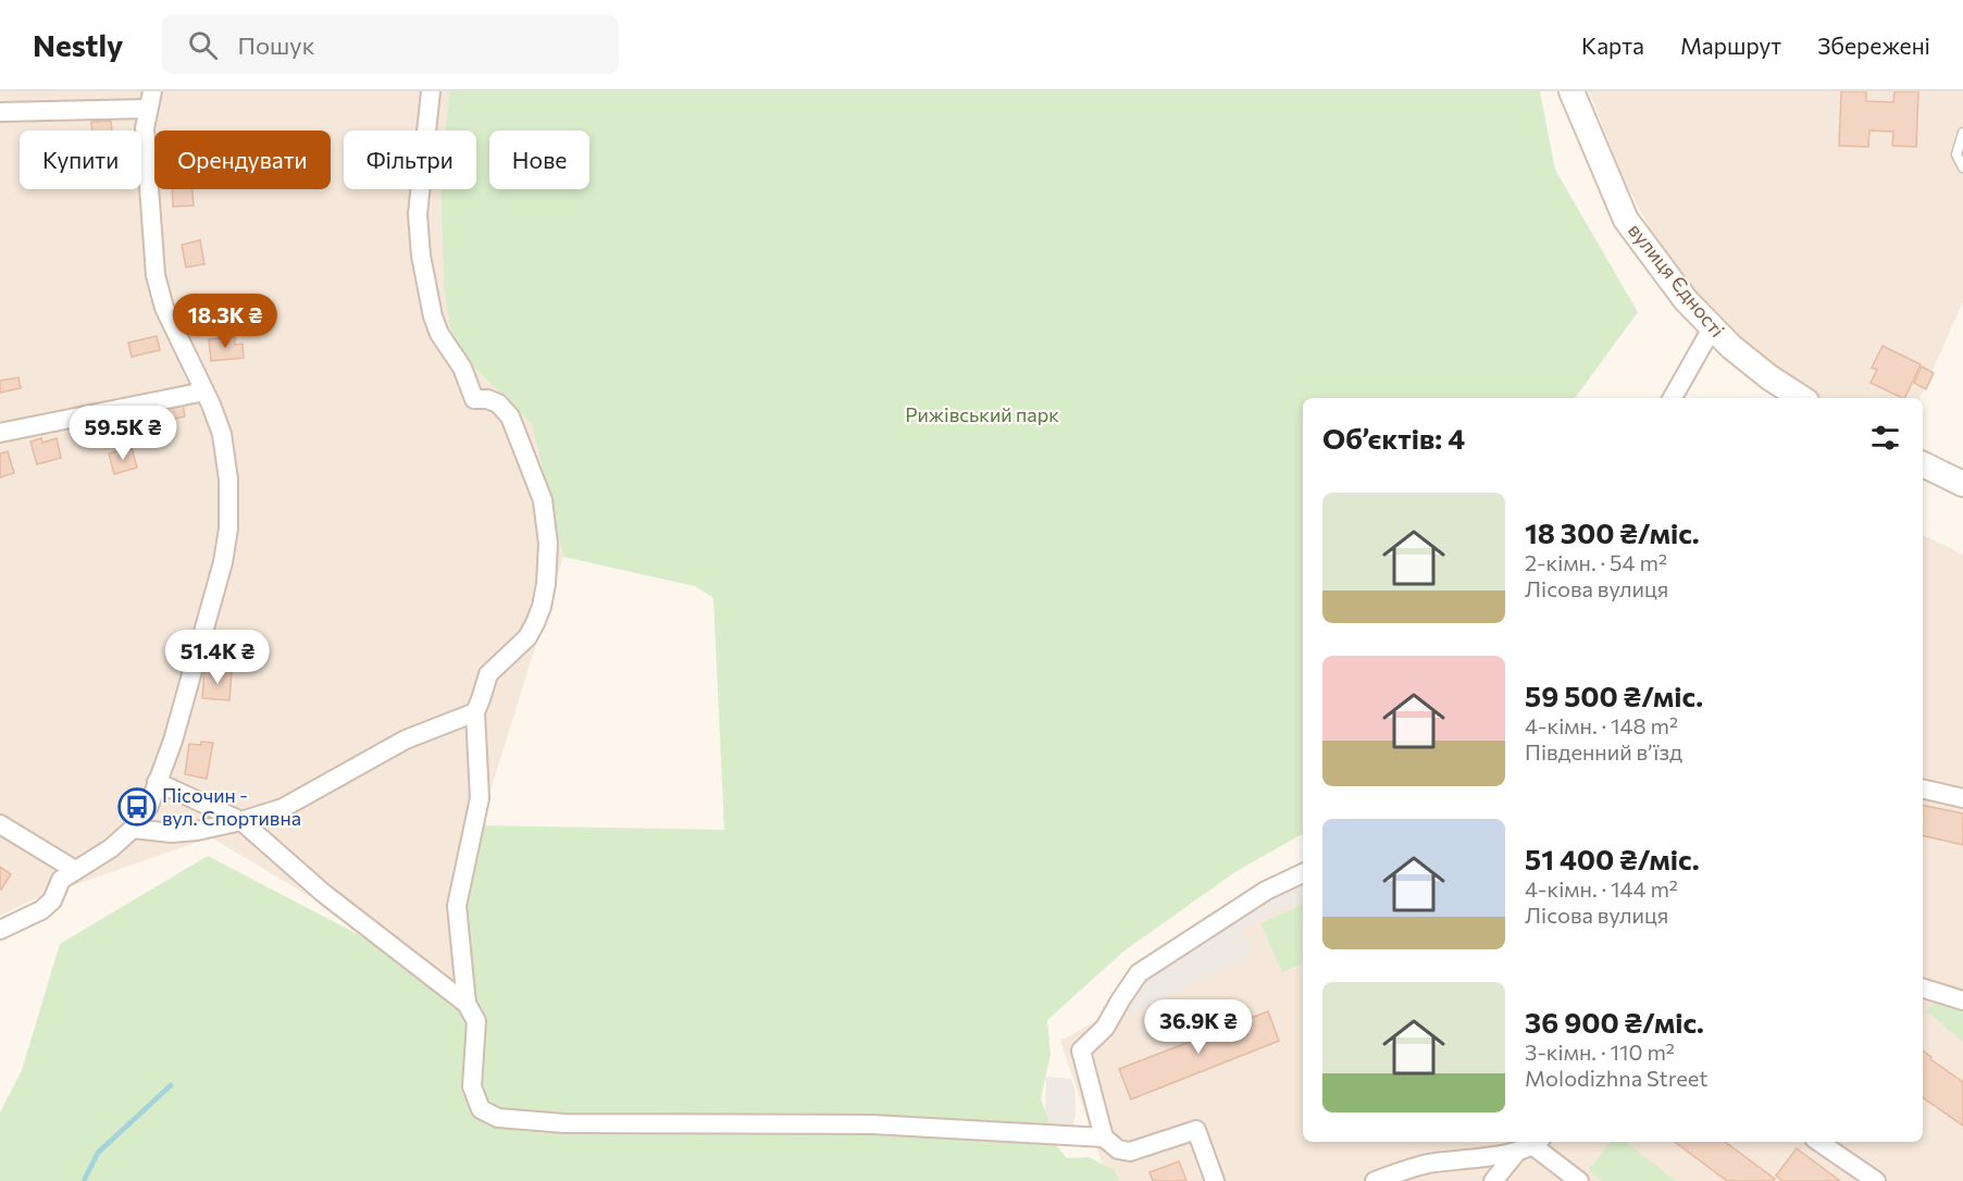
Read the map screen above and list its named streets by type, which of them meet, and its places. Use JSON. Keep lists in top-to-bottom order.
{
  "streets": {
    "street": ["вулиця Єдності"]
  },
  "parks": ["Рижівський парк"],
  "places": {
    "bus stop": ["Пісочин - вул. Спортивна"]
  },
  "page": {
    "header": "Nestly",
    "search": "Пошук",
    "nav": ["Карта", "Маршрут", "Збережені"],
    "chip": [
      "Купити",
      "Орендувати",
      "Фільтри",
      "Нове"
    ],
    "price": [
      "18.3K ₴",
      "59.5K ₴",
      "51.4K ₴",
      "36.9K ₴"
    ],
    "heading": "Об’єктів: 4",
    "list": [
      {
        "name": "18 300 ₴/міс.",
        "note": "2-кімн. · 54 m² · Лісова вулиця"
      },
      {
        "name": "59 500 ₴/міс.",
        "note": "4-кімн. · 148 m² · Південний в’їзд"
      },
      {
        "name": "51 400 ₴/міс.",
        "note": "4-кімн. · 144 m² · Лісова вулиця"
      },
      {
        "name": "36 900 ₴/міс.",
        "note": "3-кімн. · 110 m² · Molodizhna Street"
      }
    ]
  }
}
